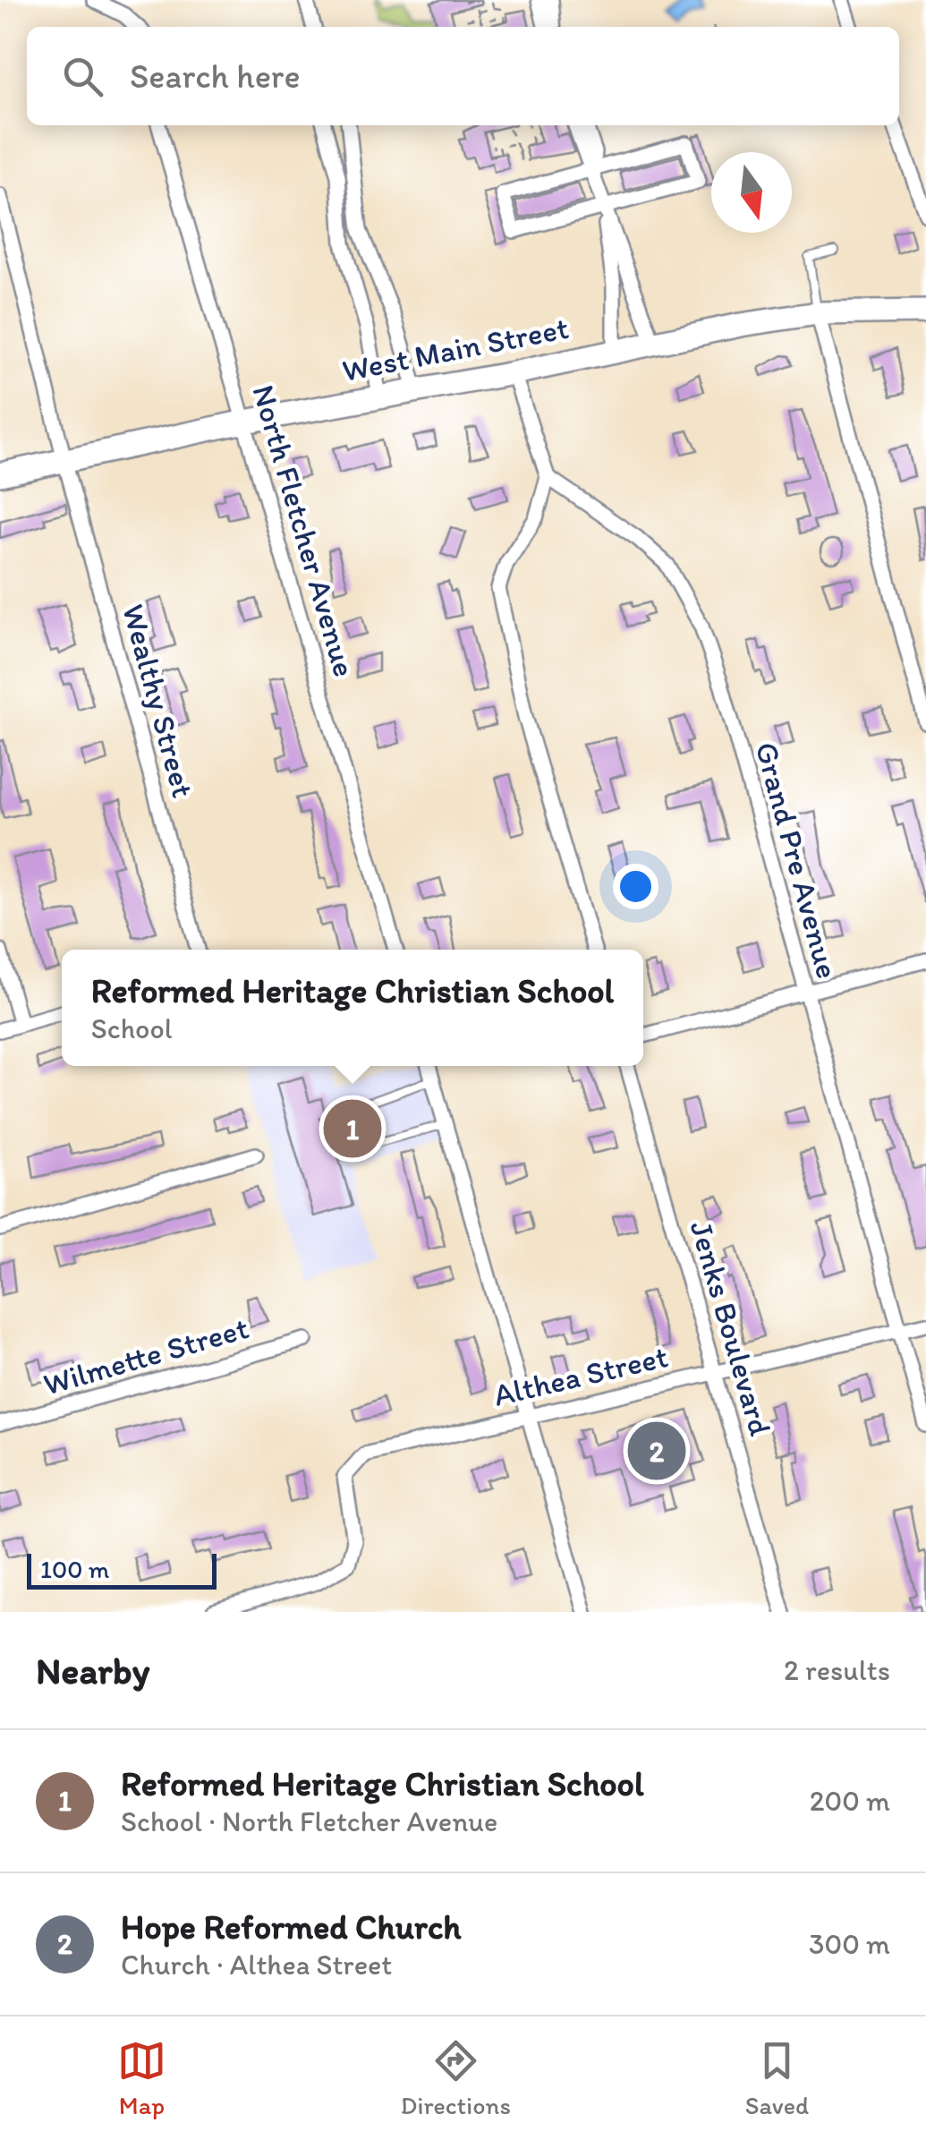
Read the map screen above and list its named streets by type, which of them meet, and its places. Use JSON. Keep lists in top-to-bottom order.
{
  "streets": {
    "main road": ["West Main Street"],
    "street": [
      "North Fletcher Avenue",
      "Wealthy Street",
      "Grand Pre Avenue",
      "Jenks Boulevard",
      "Wilmette Street",
      "Althea Street"
    ]
  },
  "crossings": [
    ["West Main Street", "North Fletcher Avenue"],
    ["West Main Street", "Wealthy Street"],
    ["Grand Pre Avenue", "Althea Street"],
    ["Jenks Boulevard", "Althea Street"]
  ],
  "scale_bar": "100 m",
  "north": "bottom",
  "page": {
    "search": "Search here",
    "popup": ["Reformed Heritage Christian School", "School"],
    "pins": ["1", "2"],
    "scale": "100 m",
    "heading": ["Nearby", "2 results"],
    "list": [
      {
        "mark": "1",
        "name": "Reformed Heritage Christian School",
        "note": "School · North Fletcher Avenue",
        "value": "200 m"
      },
      {
        "mark": "2",
        "name": "Hope Reformed Church",
        "note": "Church · Althea Street",
        "value": "300 m"
      }
    ],
    "nav": ["Map", "Directions", "Saved"]
  }
}
